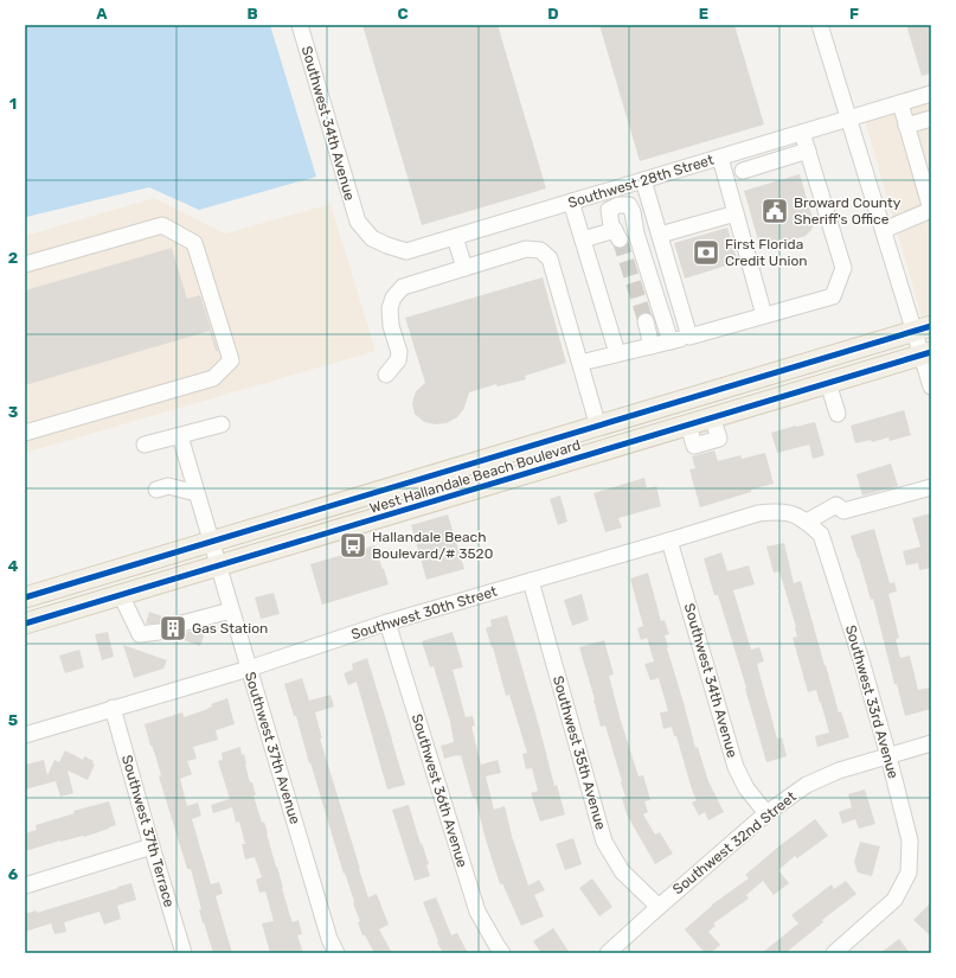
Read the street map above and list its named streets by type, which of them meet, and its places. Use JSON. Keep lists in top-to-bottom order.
{
  "streets": {
    "main road": ["West Hallandale Beach Boulevard"],
    "street": [
      "Southwest 34th Avenue",
      "Southwest 28th Street",
      "Southwest 30th Street",
      "Southwest 33rd Avenue",
      "Southwest 37th Avenue",
      "Southwest 35th Avenue",
      "Southwest 36th Avenue",
      "Southwest 37th Terrace",
      "Southwest 32nd Street"
    ]
  },
  "crossings": [
    ["Southwest 34th Avenue", "Southwest 28th Street"],
    ["Southwest 34th Avenue", "Southwest 30th Street"],
    ["Southwest 34th Avenue", "Southwest 32nd Street"],
    ["West Hallandale Beach Boulevard", "Southwest 37th Avenue"],
    ["Southwest 30th Street", "Southwest 33rd Avenue"],
    ["Southwest 30th Street", "Southwest 37th Avenue"],
    ["Southwest 30th Street", "Southwest 35th Avenue"],
    ["Southwest 30th Street", "Southwest 36th Avenue"],
    ["Southwest 30th Street", "Southwest 37th Terrace"],
    ["Southwest 33rd Avenue", "Southwest 32nd Street"],
    ["Southwest 35th Avenue", "Southwest 32nd Street"]
  ],
  "places": {
    "public building": ["Broward County Sheriff's Office"],
    "bank": ["First Florida Credit Union"],
    "bus stop": ["Hallandale Beach Boulevard/# 3520"],
    "building": ["Gas Station"]
  },
  "grid": {
    "columns": [
      "A",
      "B",
      "C",
      "D",
      "E",
      "F"
    ],
    "rows": [
      "1",
      "2",
      "3",
      "4",
      "5",
      "6"
    ]
  }
}
